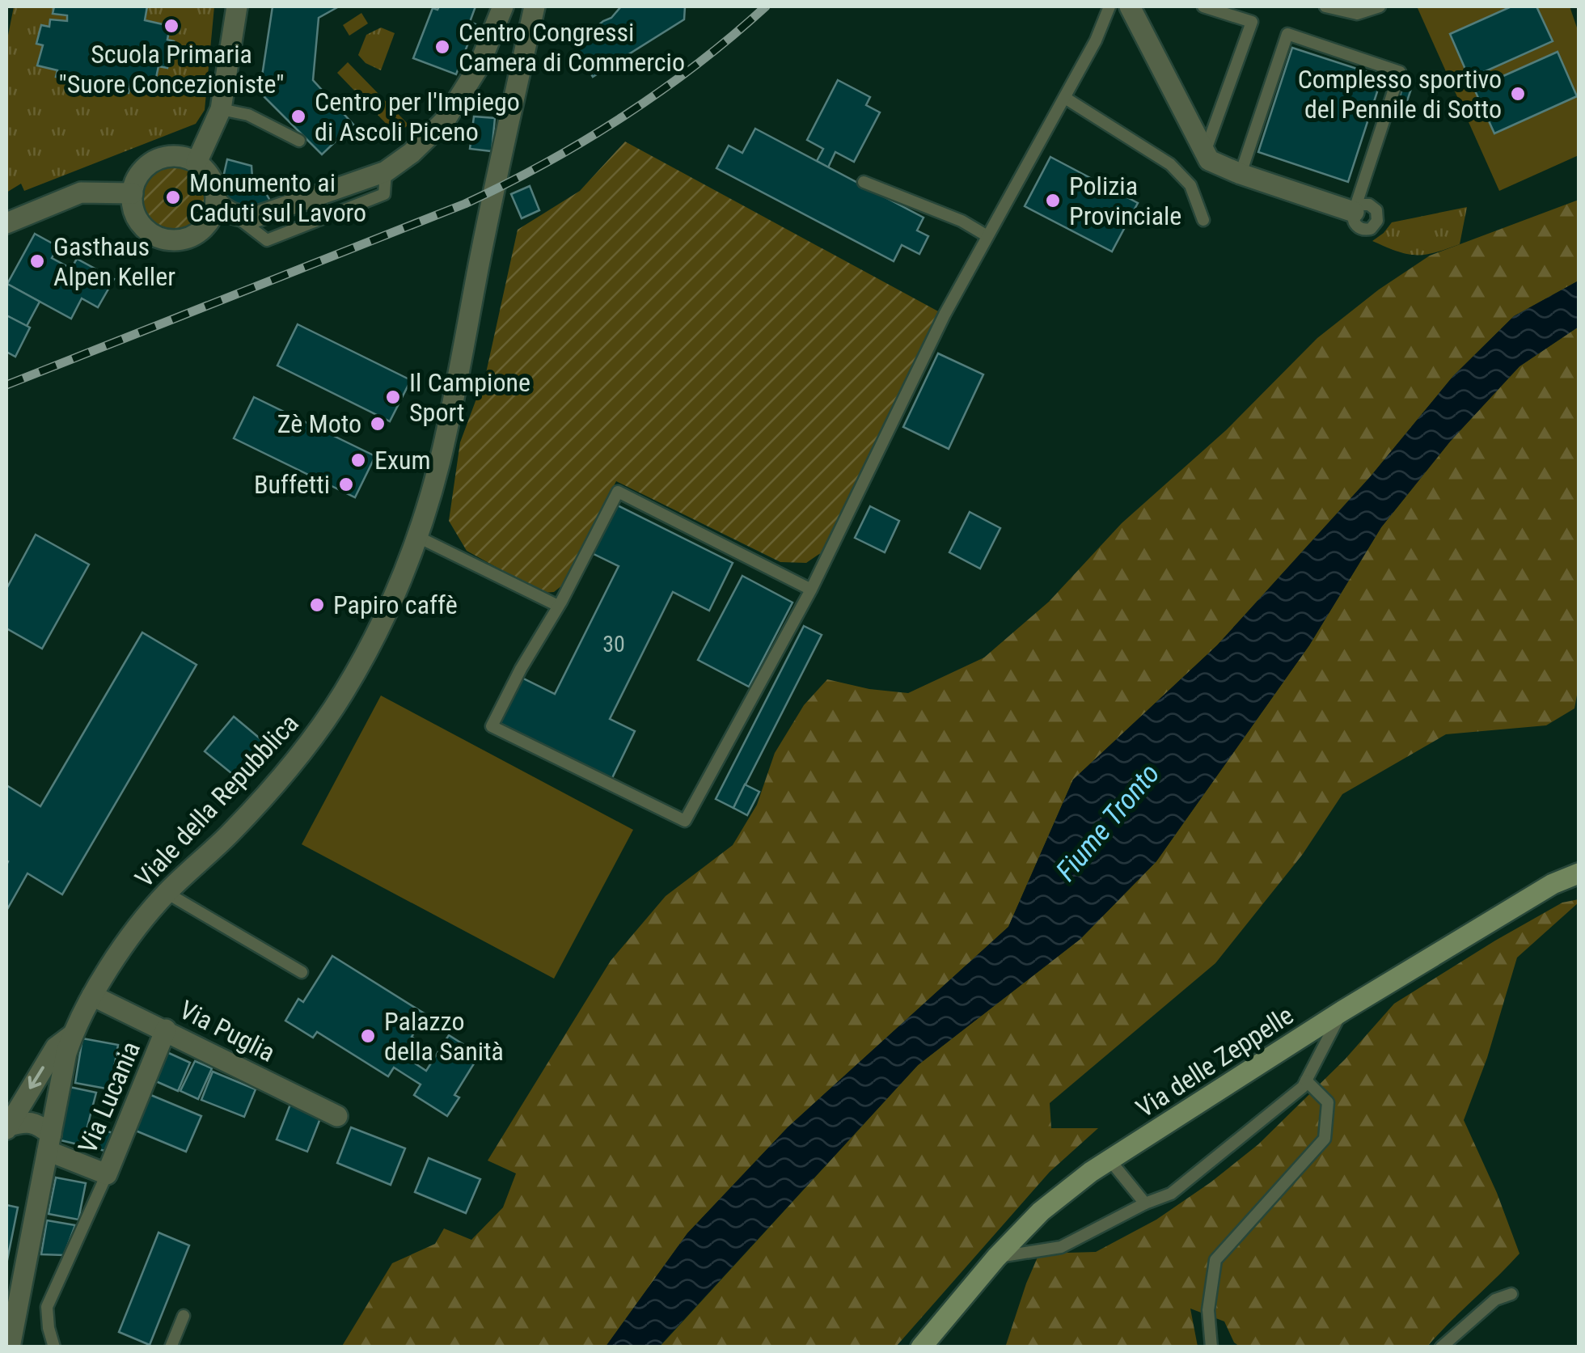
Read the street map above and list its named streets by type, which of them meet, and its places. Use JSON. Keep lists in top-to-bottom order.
{
  "streets": {
    "main road": ["Via delle Zeppelle"],
    "street": ["Viale della Repubblica", "Via Puglia", "Via Lucania"]
  },
  "crossings": [
    ["Viale della Repubblica", "Via Puglia"],
    ["Viale della Repubblica", "Via Lucania"],
    ["Via Puglia", "Via Lucania"]
  ],
  "water": ["Fiume Tronto"],
  "places": [
    "Scuola Primaria \"Suore Concezioniste\"",
    "Centro Congressi Camera di Commercio",
    "Complesso sportivo del Pennile di Sotto",
    "Centro per l'Impiego di Ascoli Piceno",
    "Monumento ai Caduti sul Lavoro",
    "Polizia Provinciale",
    "Gasthaus Alpen Keller",
    "Il Campione Sport",
    "Zè Moto",
    "Exum",
    "Buffetti",
    "Papiro caffè",
    "Palazzo della Sanità"
  ],
  "house_numbers": ["30"]
}
